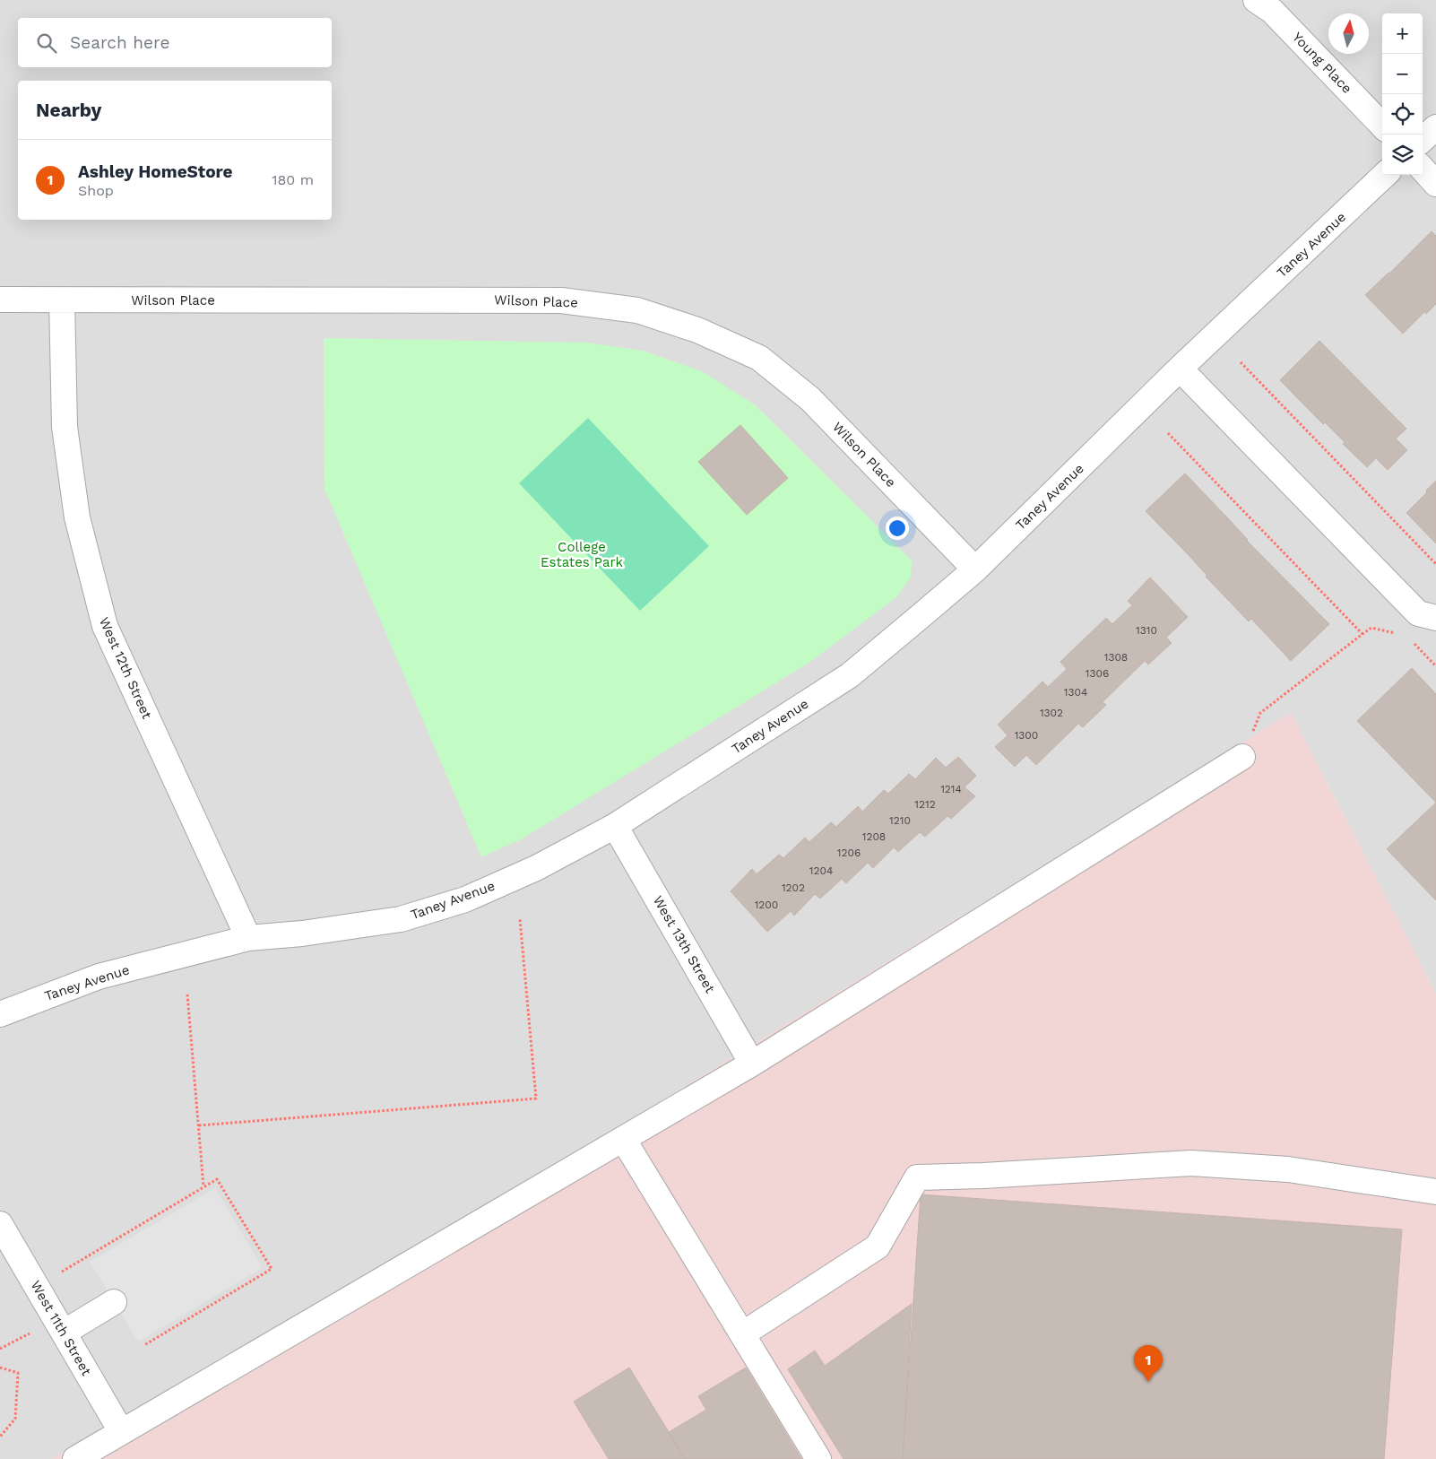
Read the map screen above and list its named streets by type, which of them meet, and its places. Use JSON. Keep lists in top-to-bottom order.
{
  "streets": {
    "street": [
      "Young Place",
      "Taney Avenue",
      "Wilson Place",
      "West 12th Street",
      "West 13th Street",
      "West 11th Street"
    ]
  },
  "crossings": [
    ["Taney Avenue", "Wilson Place"],
    ["Taney Avenue", "West 12th Street"],
    ["Taney Avenue", "West 13th Street"],
    ["Wilson Place", "West 12th Street"]
  ],
  "parks": ["College Estates Park"],
  "house_numbers": [
    "1310",
    "1308",
    "1306",
    "1304",
    "1302",
    "1300",
    "1214",
    "1212",
    "1210",
    "1208",
    "1206",
    "1204",
    "1202",
    "1200"
  ],
  "north": "top",
  "page": {
    "map_buttons": ["+", "−"],
    "search": "Search here",
    "heading": "Nearby",
    "list": [
      {
        "mark": "1",
        "name": "Ashley HomeStore",
        "note": "Shop",
        "value": "180 m"
      }
    ],
    "pins": "1"
  }
}
